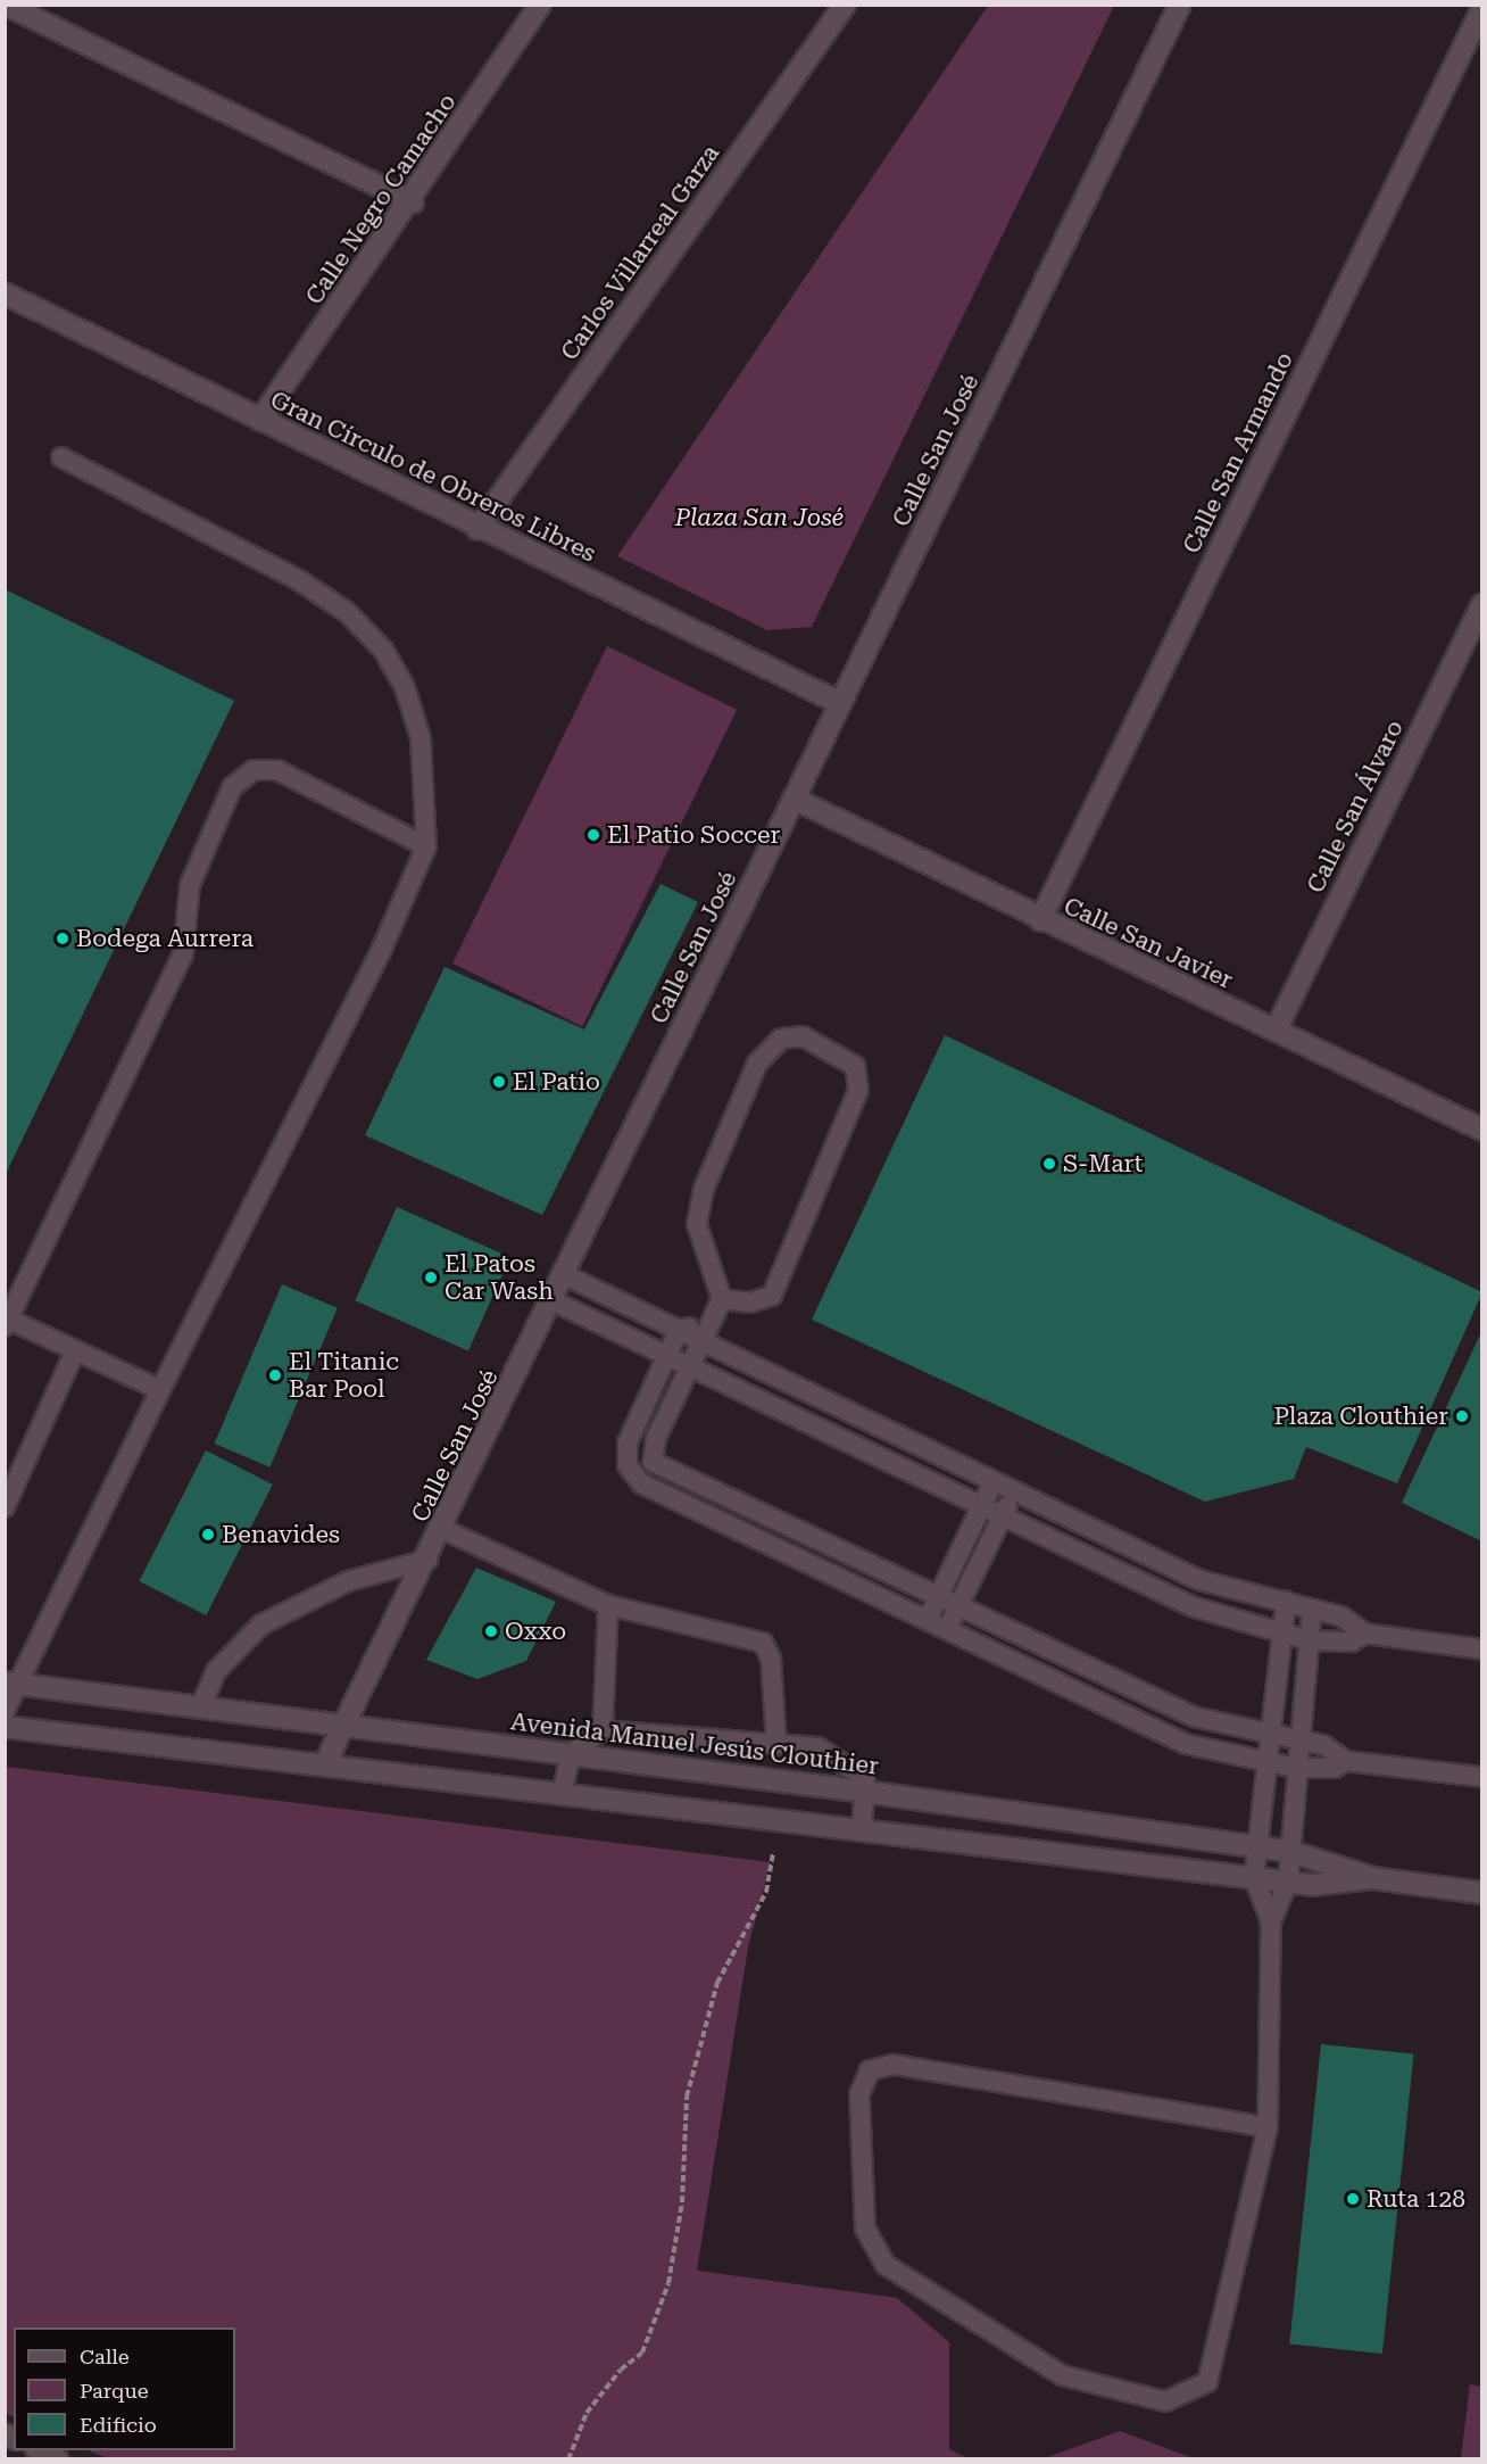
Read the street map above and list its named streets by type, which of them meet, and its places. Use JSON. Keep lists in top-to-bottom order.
{
  "streets": {
    "street": [
      "Calle Negro Camacho",
      "Carlos Villarreal Garza",
      "Calle San José",
      "Calle San Armando",
      "Gran Círculo de Obreros Libres",
      "Calle San Álvaro",
      "Calle San Javier",
      "Avenida Manuel Jesús Clouthier"
    ]
  },
  "crossings": [
    ["Calle Negro Camacho", "Gran Círculo de Obreros Libres"],
    ["Carlos Villarreal Garza", "Gran Círculo de Obreros Libres"],
    ["Calle San José", "Gran Círculo de Obreros Libres"],
    ["Calle San José", "Calle San Javier"],
    ["Calle San José", "Avenida Manuel Jesús Clouthier"],
    ["Calle San Armando", "Calle San Javier"],
    ["Calle San Álvaro", "Calle San Javier"]
  ],
  "parks": ["Plaza San José"],
  "places": [
    "El Patio Soccer",
    "Bodega Aurrera",
    "El Patio",
    "S-Mart",
    "El Patos Car Wash",
    "El Titanic Bar Pool",
    "Plaza Clouthier",
    "Benavides",
    "Oxxo",
    "Ruta 128"
  ],
  "legend": ["Calle", "Parque", "Edificio"]
}
